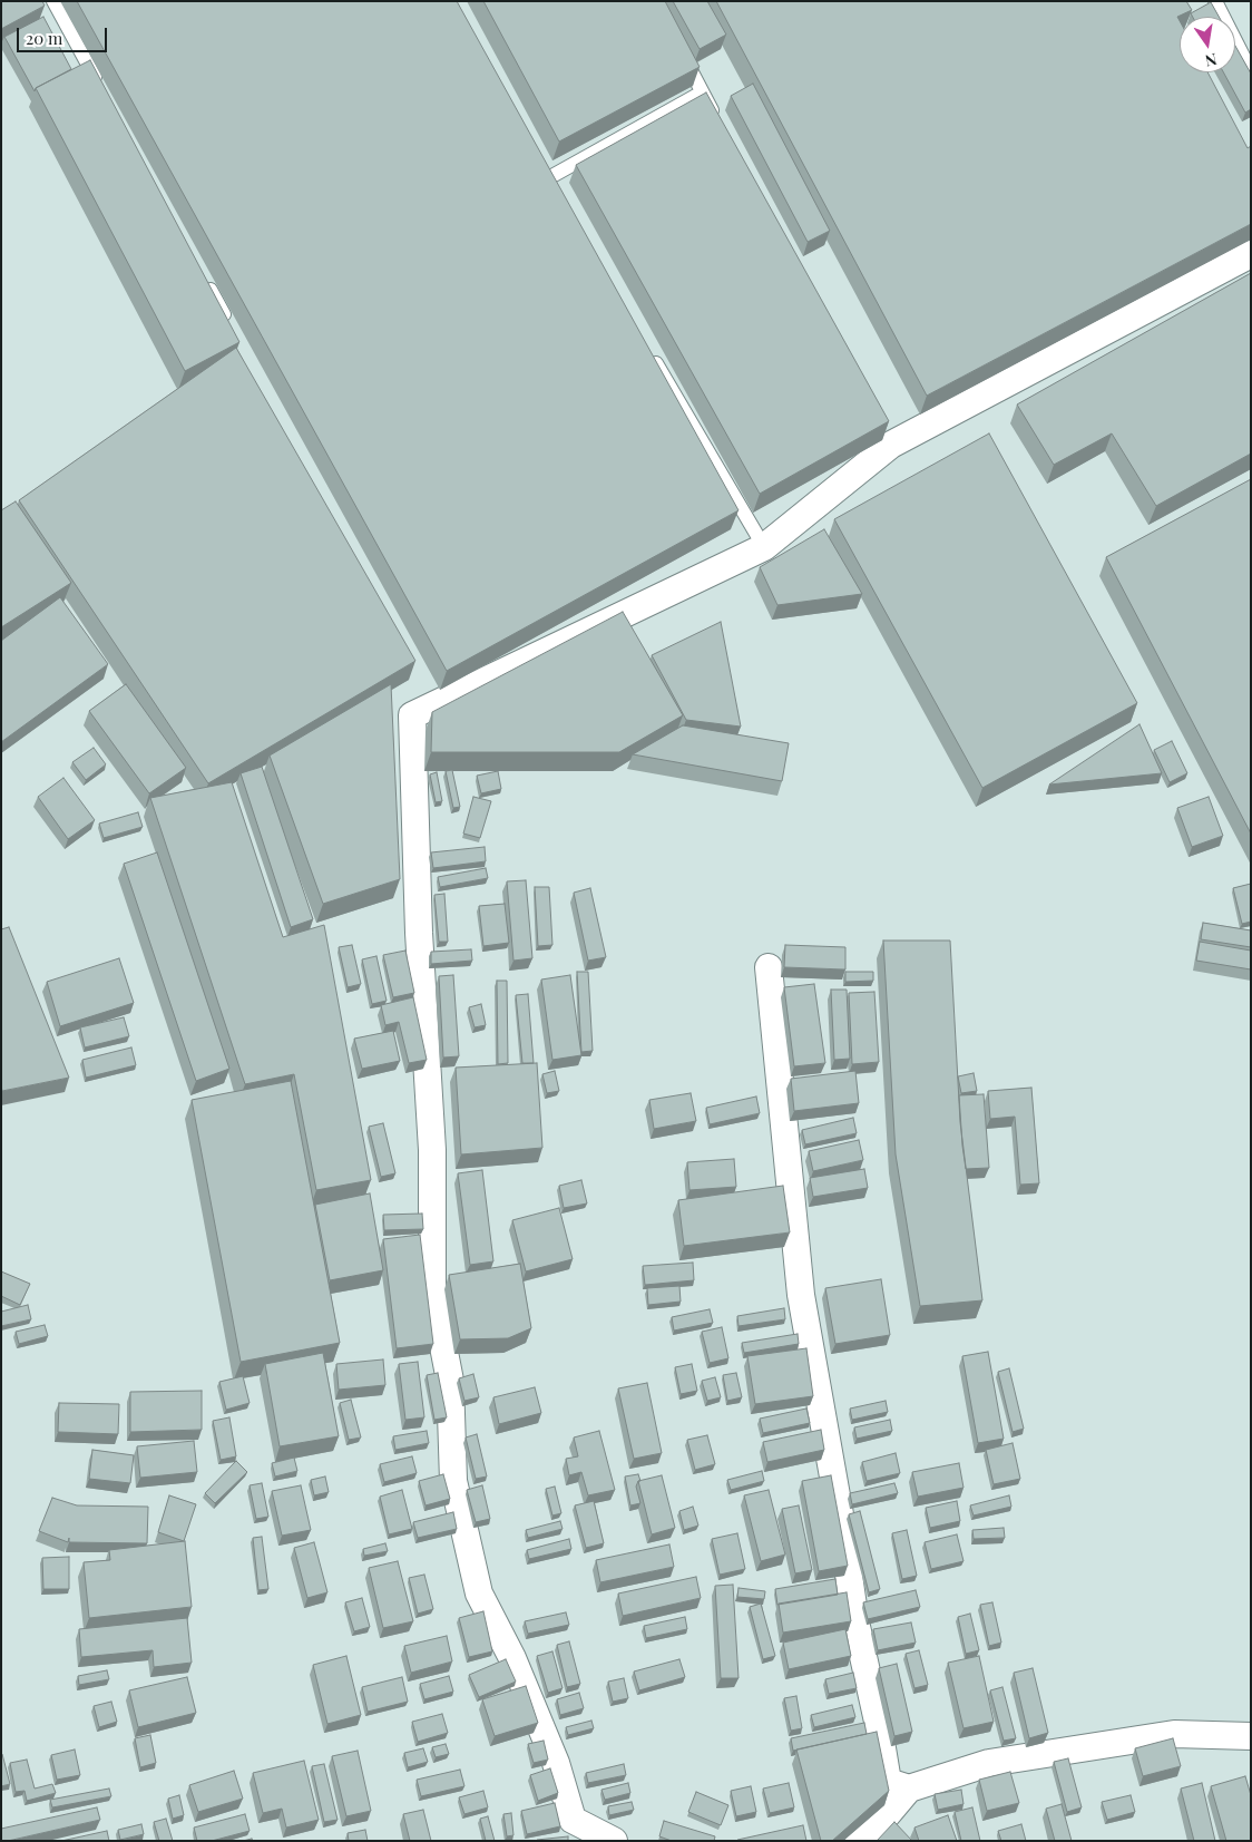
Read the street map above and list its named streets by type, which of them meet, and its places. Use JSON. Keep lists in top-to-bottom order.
{
  "scale_bar": "20 m",
  "north": "bottom"
}
